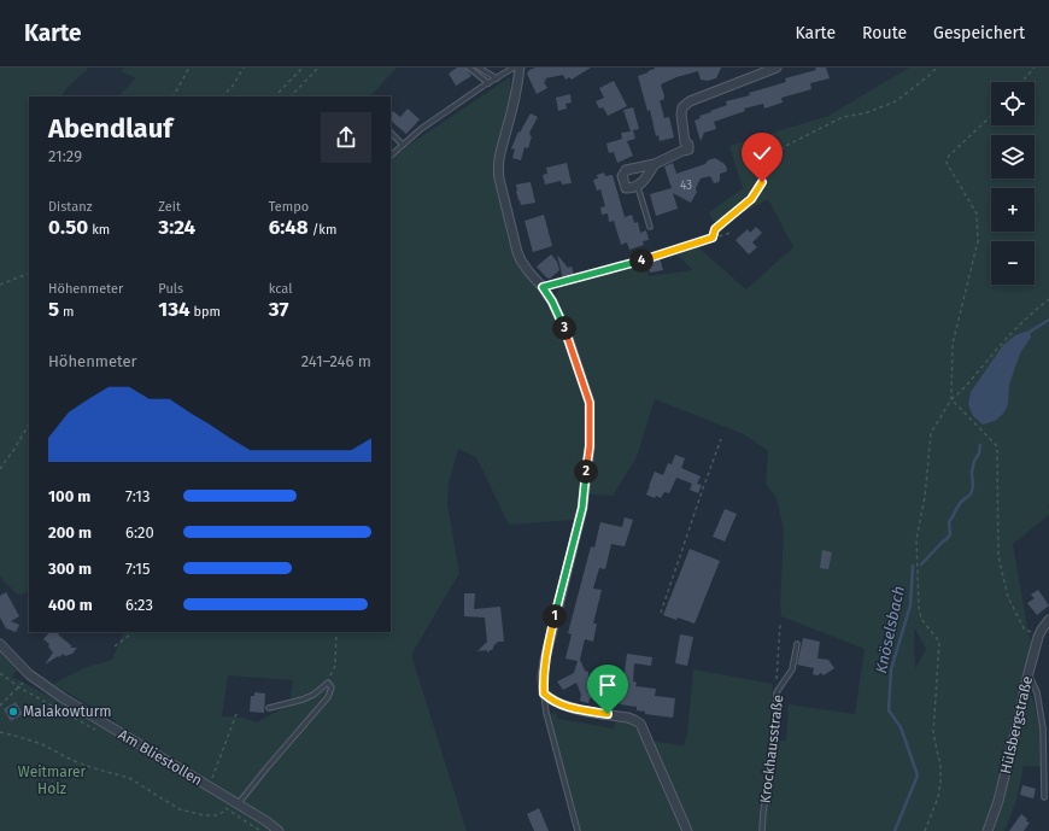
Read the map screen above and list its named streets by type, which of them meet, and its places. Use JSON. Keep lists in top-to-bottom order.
{
  "streets": {
    "street": ["Hülsbergstraße", "Am Bliestollen"],
    "lane": ["Krockhausstraße"]
  },
  "water": ["Knöselsbach"],
  "parks": ["Weitmarer Holz"],
  "places": ["Malakowturm"],
  "house_numbers": ["43"],
  "page": {
    "header": "Karte",
    "nav": ["Karte", "Route", "Gespeichert"],
    "map_buttons": ["+", "−"],
    "heading": ["Abendlauf", "21:29"],
    "stats": [
      ["Distanz", "0.50 km"],
      ["Zeit", "3:24"],
      ["Tempo", "6:48 /km"],
      ["Höhenmeter", "5 m"],
      ["Puls", "134 bpm"],
      ["kcal", "37"]
    ],
    "pins": [
      "4",
      "3",
      "2",
      "1"
    ],
    "chart": ["Höhenmeter", "241–246 m"],
    "list": [
      {
        "name": "100 m",
        "note": "7:13"
      },
      {
        "name": "200 m",
        "note": "6:20"
      },
      {
        "name": "300 m",
        "note": "7:15"
      },
      {
        "name": "400 m",
        "note": "6:23"
      }
    ]
  }
}
